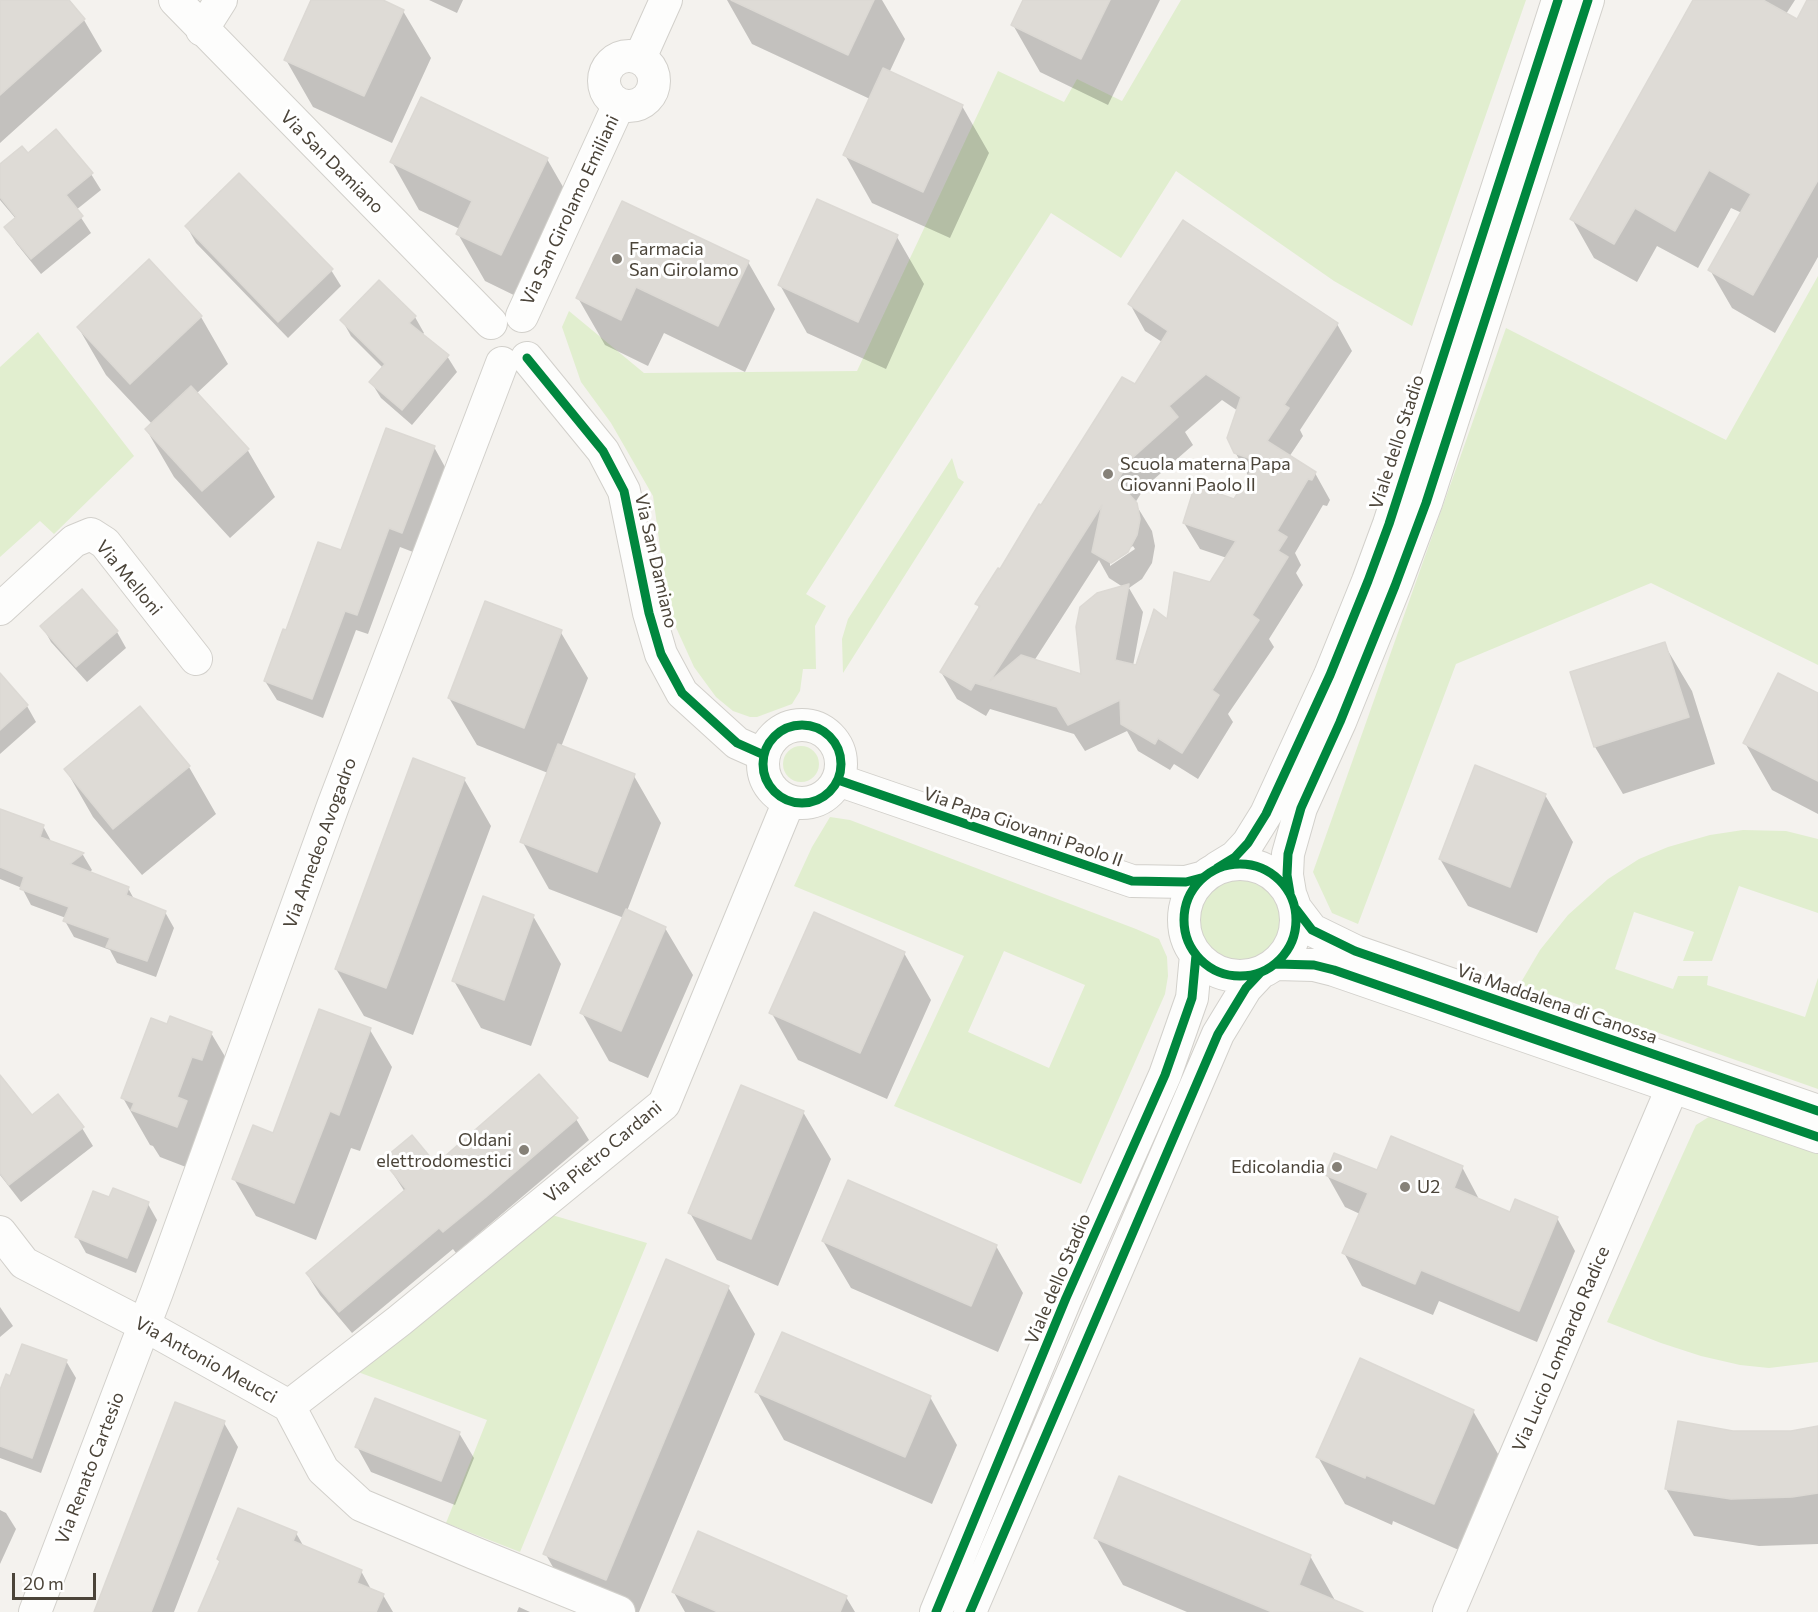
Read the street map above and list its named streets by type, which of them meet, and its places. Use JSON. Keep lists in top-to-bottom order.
{
  "streets": {
    "street": [
      "Via San Damiano",
      "Via San Girolamo Emiliani",
      "Viale dello Stadio",
      "Via Melloni",
      "Via Papa Giovanni Paolo II",
      "Via Amedeo Avogadro",
      "Via Maddalena di Canossa",
      "Via Pietro Cardani",
      "Via Lucio Lombardo Radice",
      "Via Antonio Meucci",
      "Via Renato Cartesio"
    ]
  },
  "crossings": [
    ["Via San Damiano", "Via San Girolamo Emiliani"],
    ["Via San Damiano", "Via Papa Giovanni Paolo II"],
    ["Via San Damiano", "Via Amedeo Avogadro"],
    ["Via San Damiano", "Via Pietro Cardani"],
    ["Via San Girolamo Emiliani", "Via Amedeo Avogadro"],
    ["Viale dello Stadio", "Via Papa Giovanni Paolo II"],
    ["Viale dello Stadio", "Via Maddalena di Canossa"],
    ["Via Papa Giovanni Paolo II", "Via Maddalena di Canossa"],
    ["Via Papa Giovanni Paolo II", "Via Pietro Cardani"],
    ["Via Amedeo Avogadro", "Via Antonio Meucci"],
    ["Via Amedeo Avogadro", "Via Renato Cartesio"],
    ["Via Pietro Cardani", "Via Antonio Meucci"],
    ["Via Antonio Meucci", "Via Renato Cartesio"]
  ],
  "places": [
    "Farmacia San Girolamo",
    "Scuola materna Papa Giovanni Paolo II",
    "Oldani elettrodomestici",
    "Edicolandia",
    "U2"
  ],
  "scale_bar": "20 m"
}
